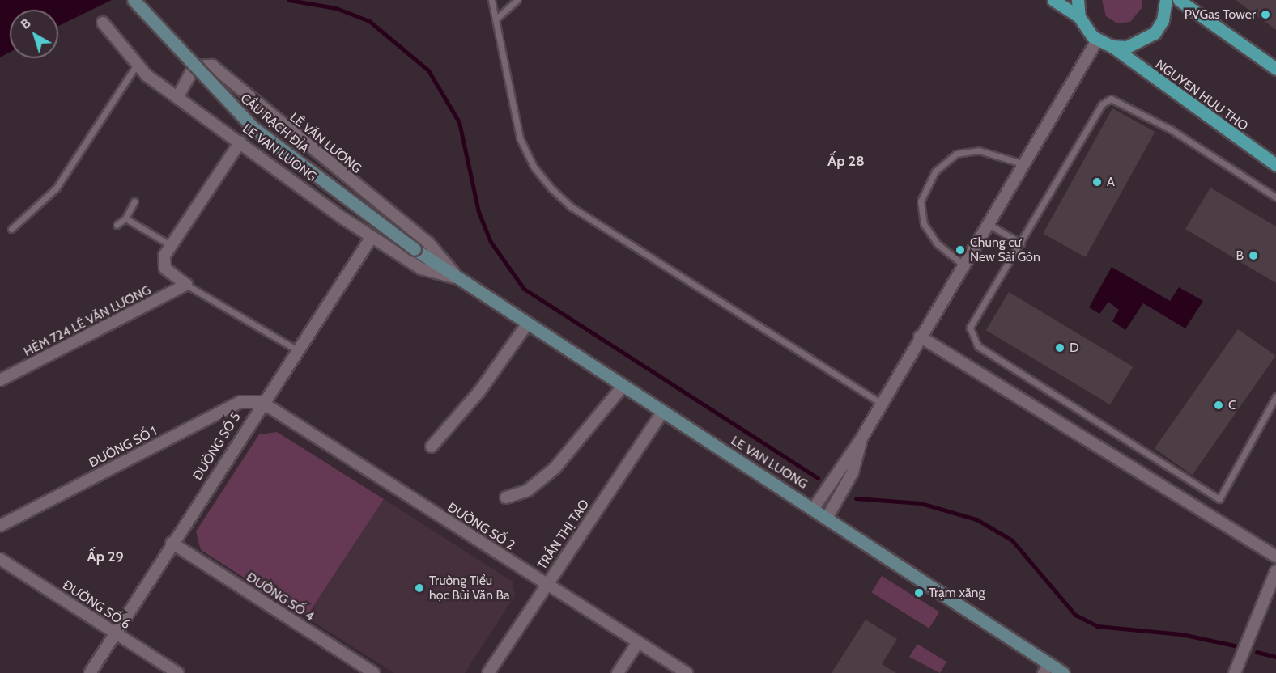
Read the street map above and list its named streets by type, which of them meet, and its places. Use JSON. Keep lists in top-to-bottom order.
{
  "streets": {
    "main road": ["NGUYEN HUU THO", "CẦU RẠCH ĐỈA", "LE VAN LUONG"],
    "street": [
      "LÊ VĂN LƯƠNG",
      "HẺM 724 LÊ VĂN LƯƠNG",
      "ĐƯỜNG SỐ 5",
      "ĐƯỜNG SỐ 1",
      "ĐƯỜNG SỐ 2",
      "TRẦN THỊ TAO",
      "ĐƯỜNG SỐ 4",
      "ĐƯỜNG SỐ 6"
    ]
  },
  "crossings": [
    ["CẦU RẠCH ĐỈA", "LE VAN LUONG"],
    ["LÊ VĂN LƯƠNG", "LE VAN LUONG"],
    ["LE VAN LUONG", "ĐƯỜNG SỐ 5"],
    ["LE VAN LUONG", "TRẦN THỊ TAO"],
    ["ĐƯỜNG SỐ 5", "ĐƯỜNG SỐ 1"],
    ["ĐƯỜNG SỐ 5", "ĐƯỜNG SỐ 2"],
    ["ĐƯỜNG SỐ 5", "ĐƯỜNG SỐ 4"],
    ["ĐƯỜNG SỐ 5", "ĐƯỜNG SỐ 6"],
    ["ĐƯỜNG SỐ 1", "ĐƯỜNG SỐ 2"],
    ["ĐƯỜNG SỐ 2", "TRẦN THỊ TAO"]
  ],
  "districts": ["Ấp 28", "Ấp 29"],
  "places": [
    "PVGas Tower",
    "A",
    "Chung cư New Sài Gòn",
    "B",
    "D",
    "C",
    "Trường Tiểu học Bùi Văn Ba",
    "Trạm xăng"
  ],
  "north": "top left"
}
